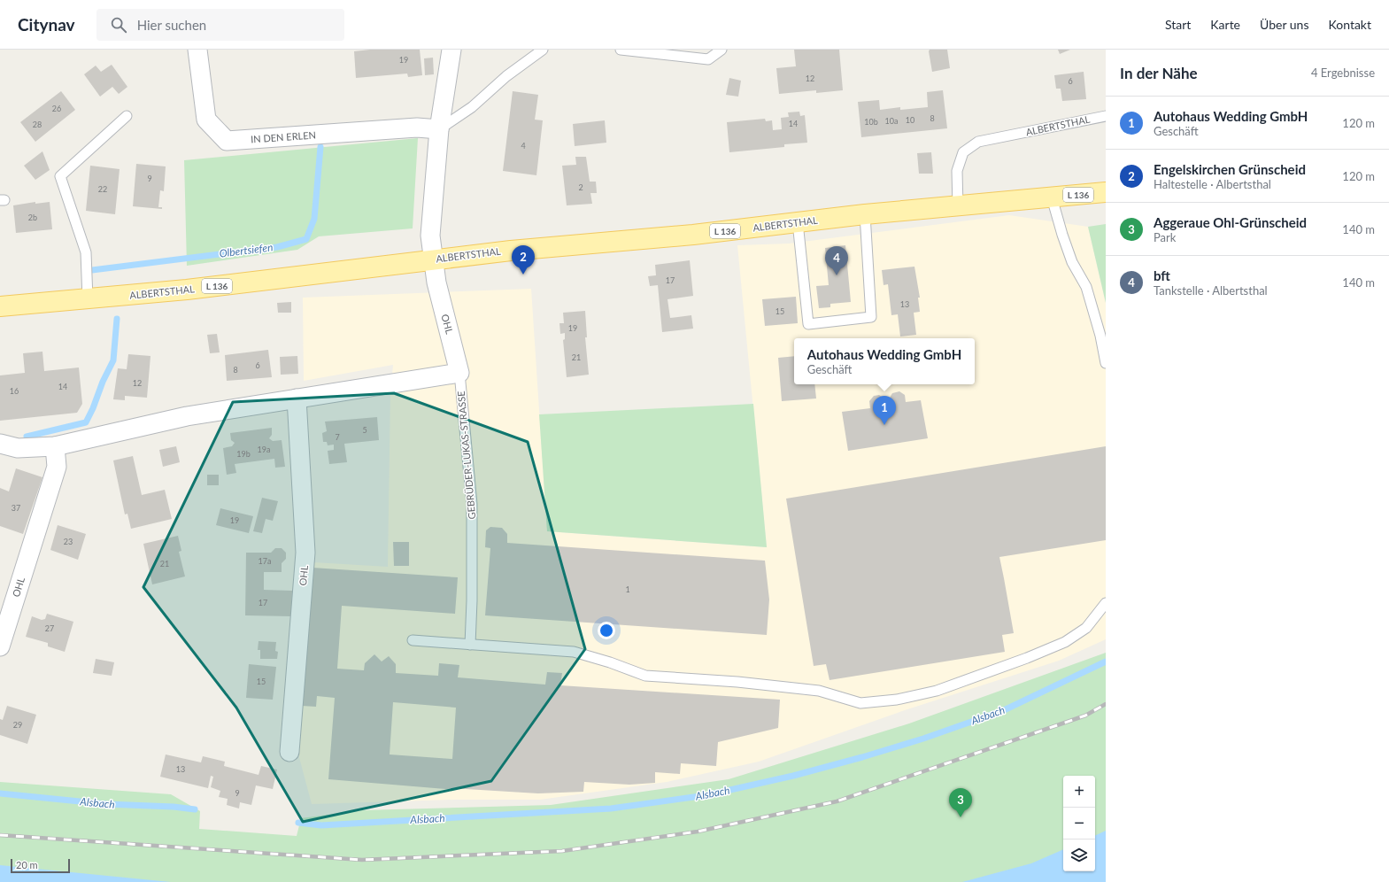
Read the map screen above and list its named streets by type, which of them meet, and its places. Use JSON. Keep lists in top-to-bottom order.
{
  "streets": {
    "main road": ["ALBERTSTHAL", "L 136"],
    "street": ["IN DEN ERLEN", "OHL"],
    "lane": ["GEBRÜDER-LUKAS-STRASSE"]
  },
  "crossings": [
    ["ALBERTSTHAL", "OHL"],
    ["OHL", "GEBRÜDER-LUKAS-STRASSE"]
  ],
  "water": ["Olbertsiefen", "Alsbach"],
  "house_numbers": [
    "19",
    "12",
    "6",
    "26",
    "8",
    "10",
    "10a",
    "10b",
    "14",
    "28",
    "4",
    "9",
    "2",
    "22",
    "2b",
    "17",
    "13",
    "15",
    "19",
    "21",
    "6",
    "8",
    "12",
    "14",
    "16",
    "5",
    "7",
    "19a",
    "19b",
    "37",
    "19",
    "23",
    "17a",
    "21",
    "1",
    "17",
    "27",
    "15",
    "29",
    "13",
    "9"
  ],
  "scale_bar": "20 m",
  "page": {
    "header": "Citynav",
    "search": "Hier suchen",
    "nav": [
      "Start",
      "Karte",
      "Über uns",
      "Kontakt"
    ],
    "heading": ["In der Nähe", "4 Ergebnisse"],
    "list": [
      {
        "mark": "1",
        "name": "Autohaus Wedding GmbH",
        "note": "Geschäft",
        "value": "120 m"
      },
      {
        "mark": "2",
        "name": "Engelskirchen Grünscheid",
        "note": "Haltestelle · Albertsthal",
        "value": "120 m"
      },
      {
        "mark": "3",
        "name": "Aggeraue Ohl-Grünscheid",
        "note": "Park",
        "value": "140 m"
      },
      {
        "mark": "4",
        "name": "bft",
        "note": "Tankstelle · Albertsthal",
        "value": "140 m"
      }
    ],
    "pins": [
      "2",
      "4",
      "1",
      "3"
    ],
    "popup": ["Autohaus Wedding GmbH", "Geschäft"],
    "map_buttons": ["+", "−"],
    "scale": "20 m"
  }
}
